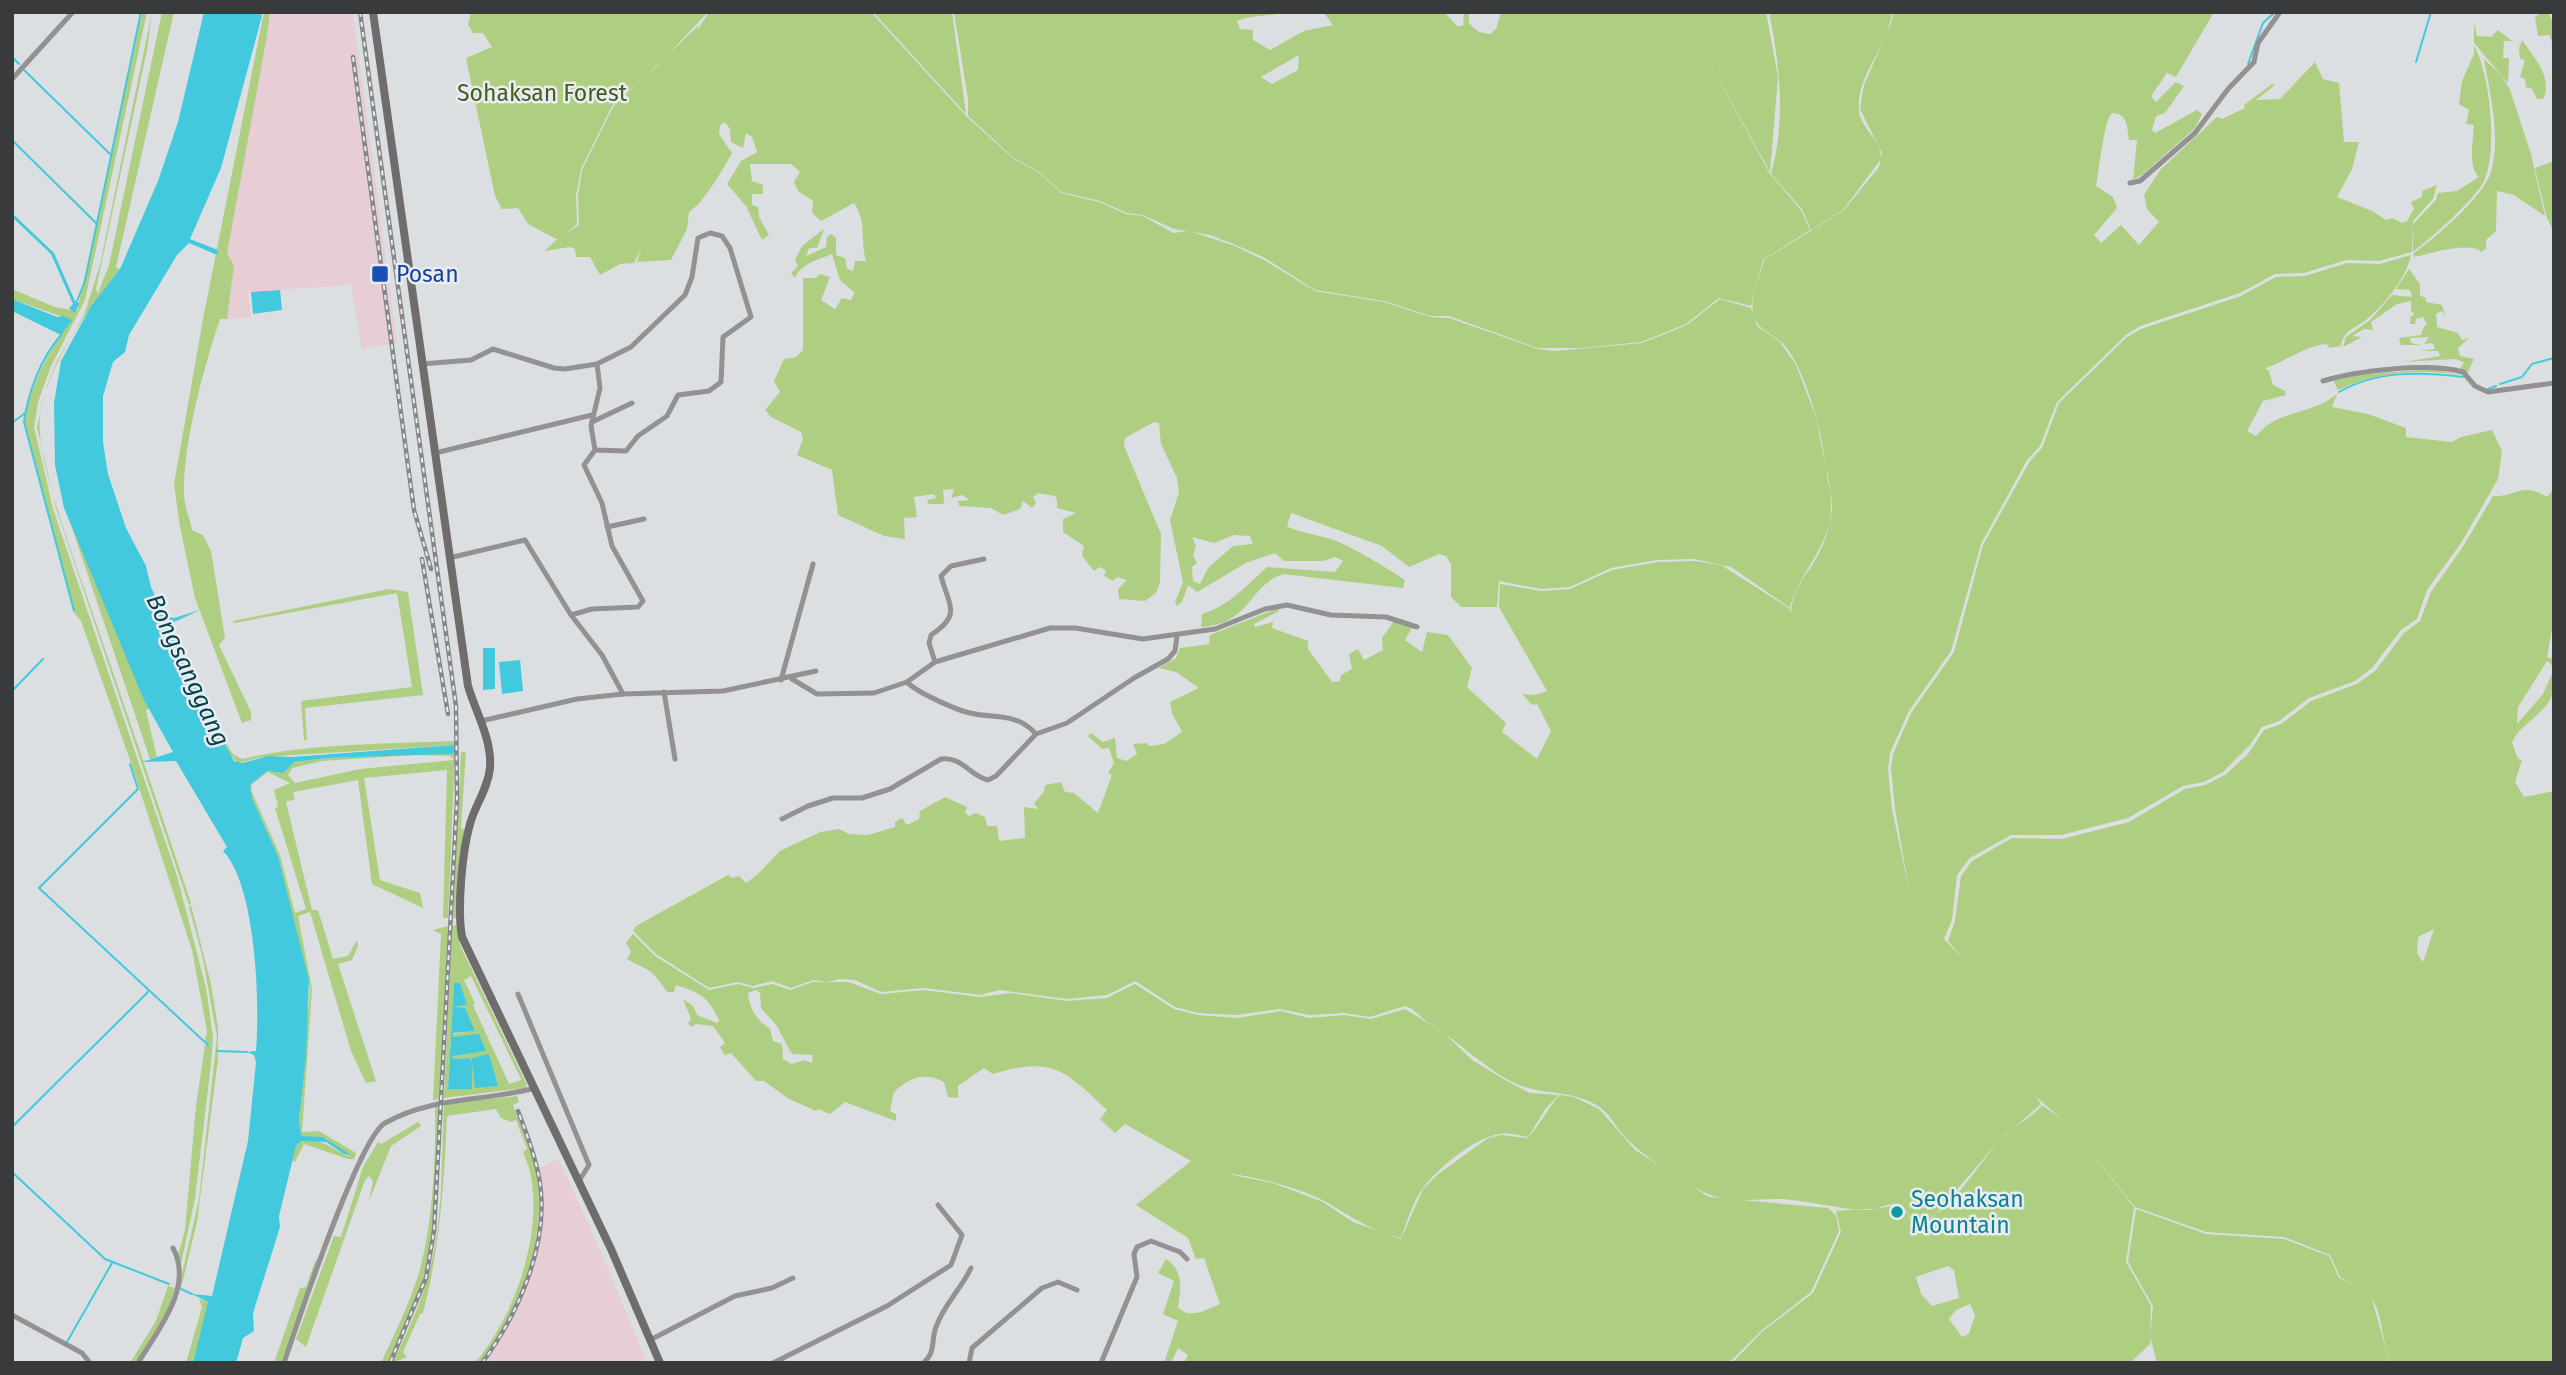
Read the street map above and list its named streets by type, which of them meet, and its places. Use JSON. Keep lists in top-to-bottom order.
{
  "water": ["Bongsanggang"],
  "parks": ["Sohaksan Forest"],
  "places": {
    "transit": ["Posan"],
    "other": ["Seohaksan Mountain"]
  }
}
